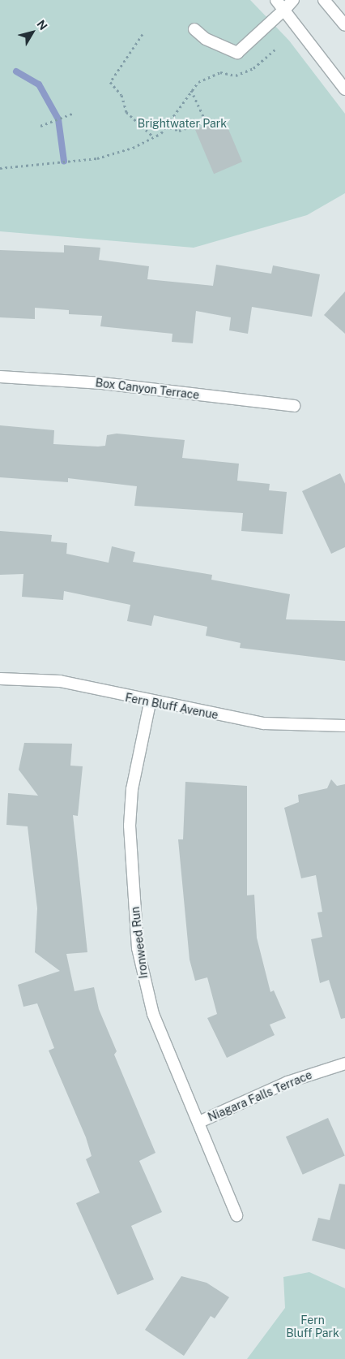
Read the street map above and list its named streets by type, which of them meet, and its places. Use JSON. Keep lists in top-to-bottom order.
{
  "streets": {
    "street": [
      "Box Canyon Terrace",
      "Fern Bluff Avenue",
      "Ironweed Run",
      "Niagara Falls Terrace"
    ]
  },
  "crossings": [
    ["Fern Bluff Avenue", "Ironweed Run"],
    ["Ironweed Run", "Niagara Falls Terrace"]
  ],
  "parks": ["Brightwater Park", "Fern Bluff Park"],
  "north": "top right"
}
